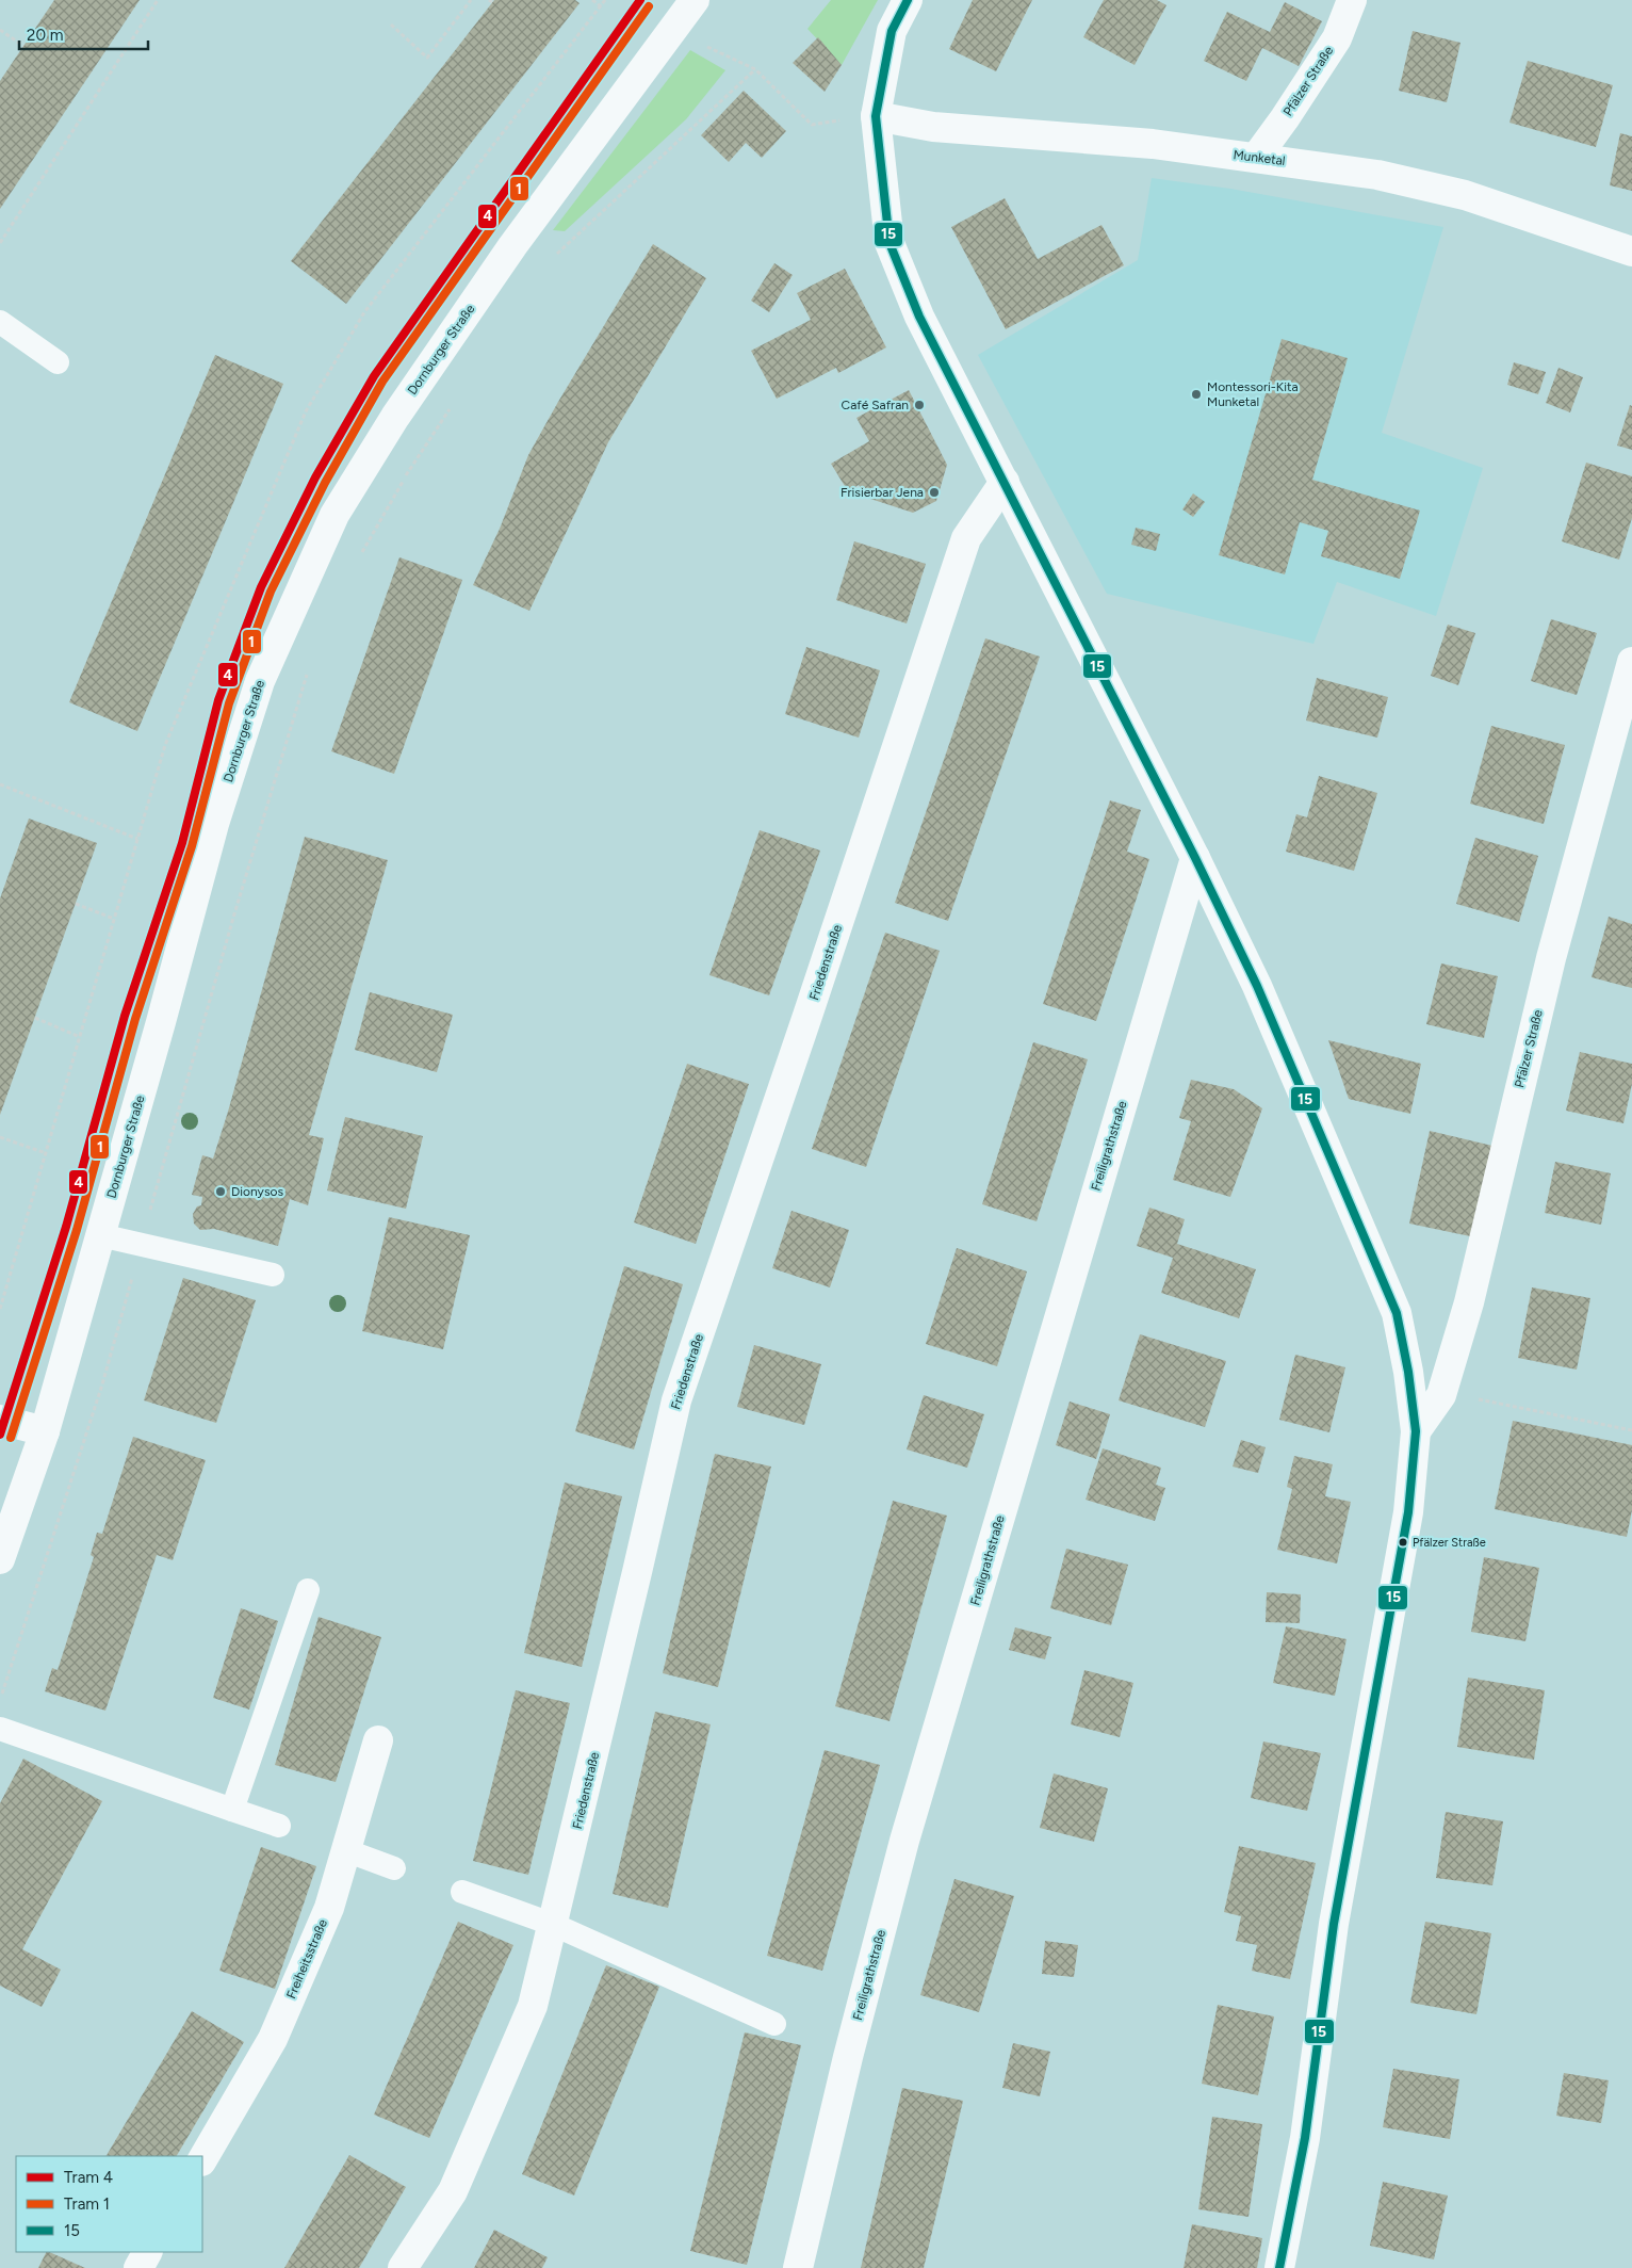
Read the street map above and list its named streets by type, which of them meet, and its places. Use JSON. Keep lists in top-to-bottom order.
{
  "streets": {
    "street": [
      "Pfälzer Straße",
      "Munketal",
      "Dornburger Straße",
      "Friedenstraße",
      "Freiligrathstraße",
      "Freiheitsstraße"
    ]
  },
  "crossings": [
    ["Pfälzer Straße", "Munketal"]
  ],
  "places": [
    "Montessori-Kita Munketal",
    "Café Safran",
    "Frisierbar Jena",
    "Dionysos",
    "Pfälzer Straße"
  ],
  "lines": ["tram line 4", "transit line 15", "tram line 1"],
  "legend": ["Tram 4", "Tram 1", "15"],
  "scale_bar": "20 m"
}
